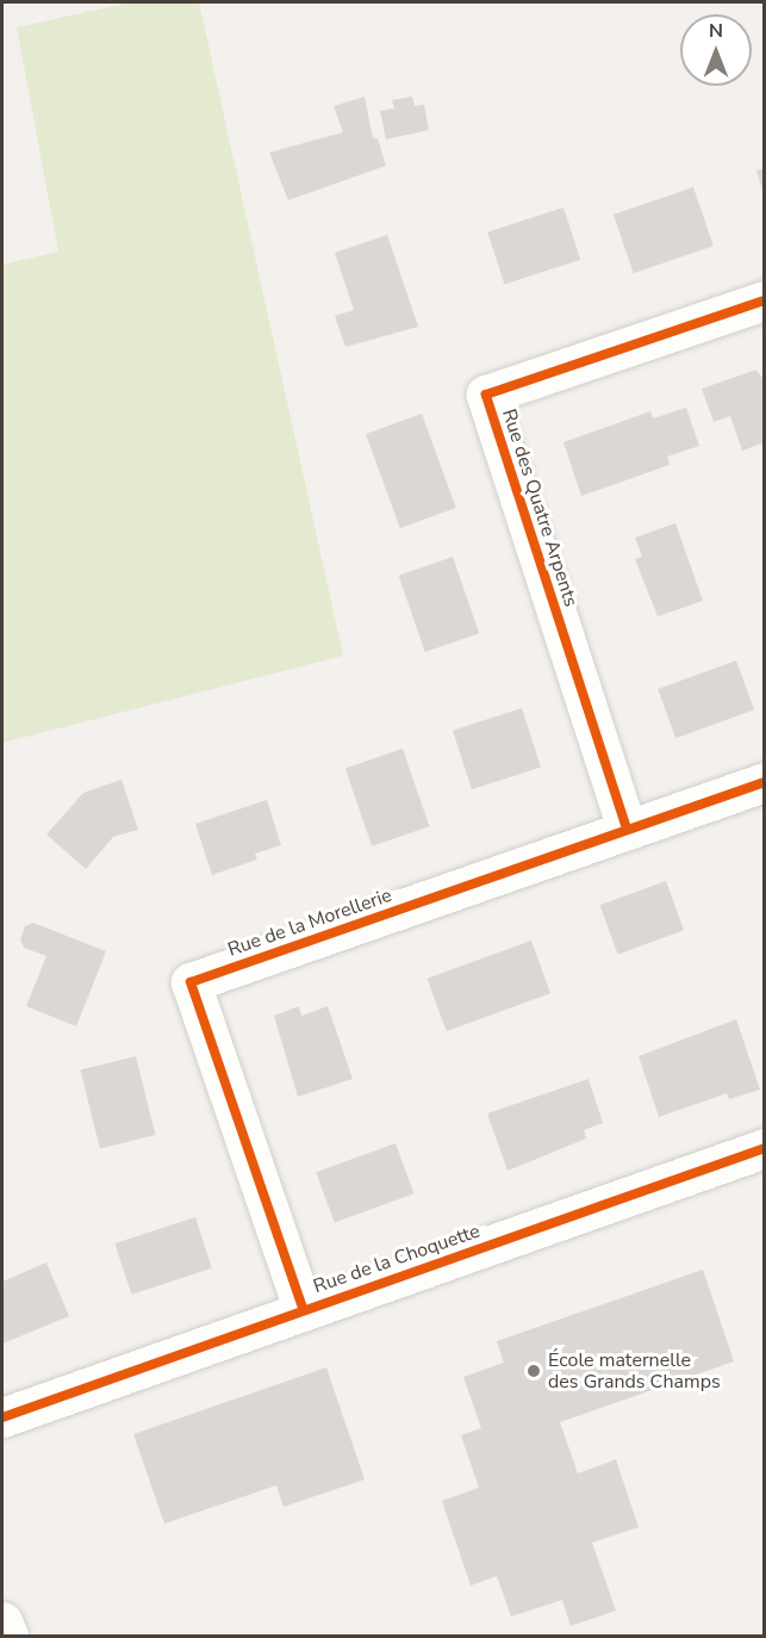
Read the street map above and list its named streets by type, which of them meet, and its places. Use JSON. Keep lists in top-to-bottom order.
{
  "streets": {
    "street": ["Rue des Quatre Arpents", "Rue de la Morellerie", "Rue de la Choquette"]
  },
  "crossings": [
    ["Rue des Quatre Arpents", "Rue de la Morellerie"],
    ["Rue de la Morellerie", "Rue de la Choquette"]
  ],
  "places": ["École maternelle des Grands Champs"],
  "north": "top"
}
